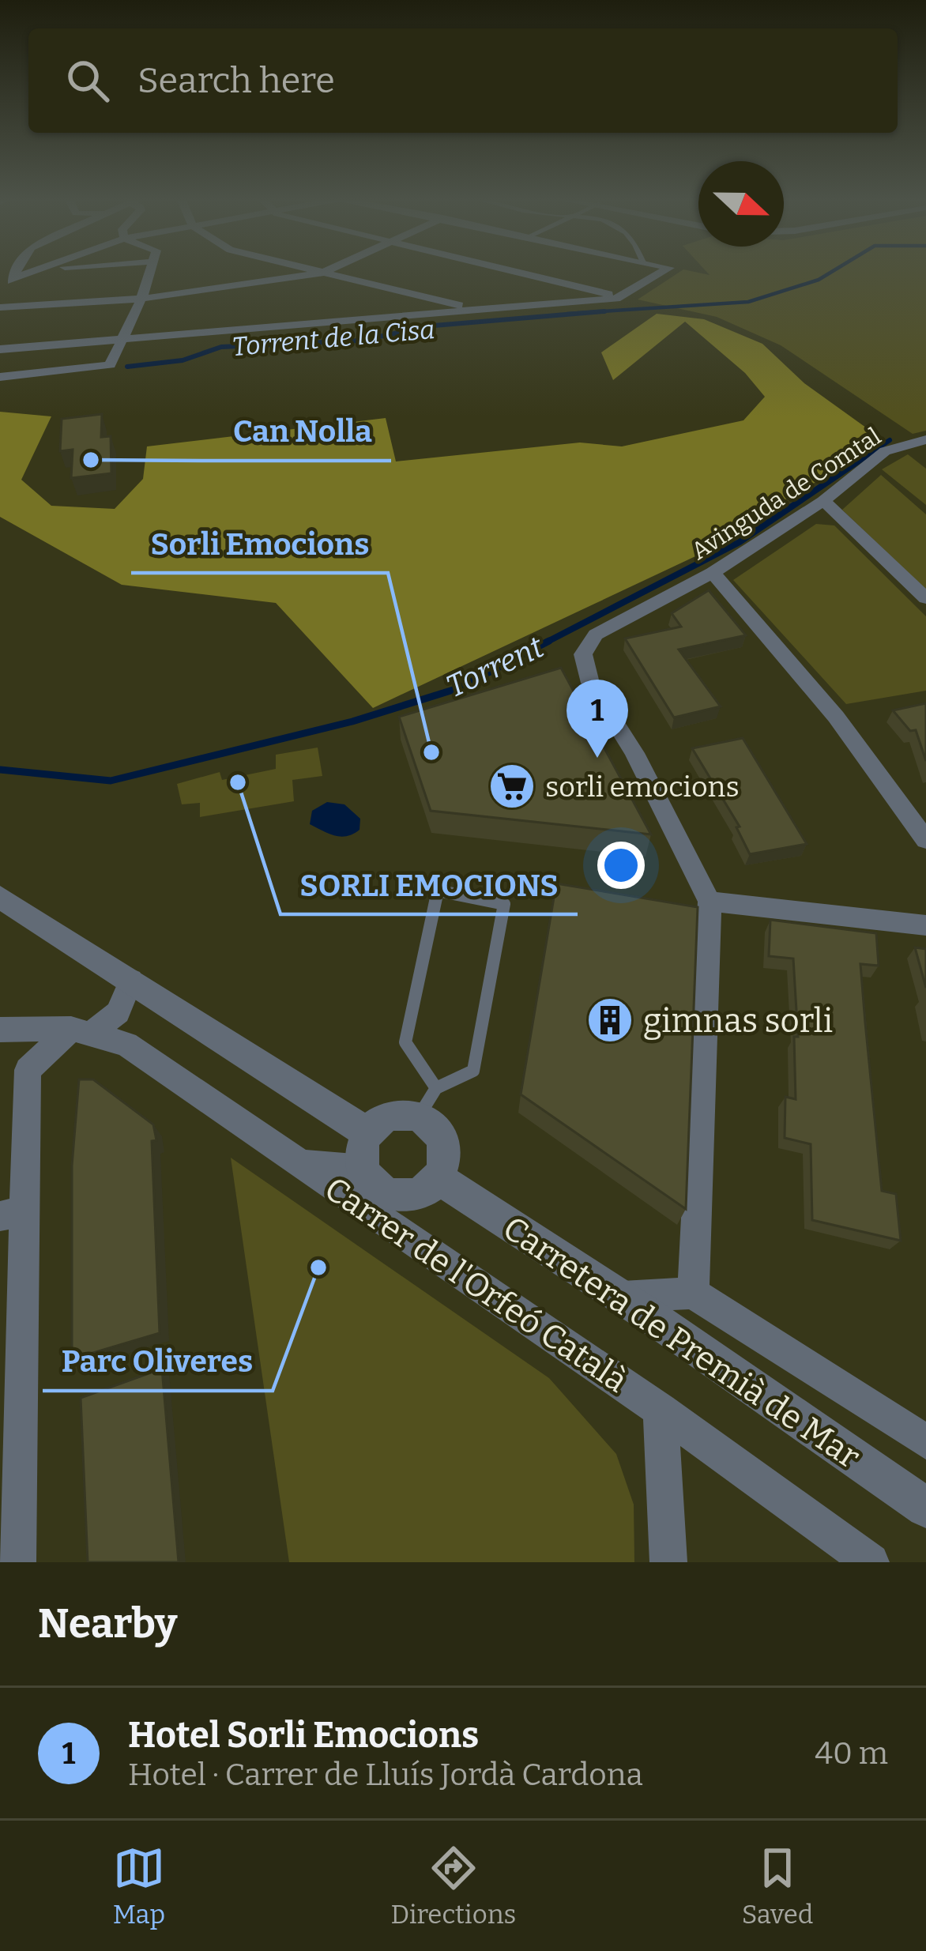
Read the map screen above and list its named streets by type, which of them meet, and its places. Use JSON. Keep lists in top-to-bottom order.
{
  "streets": {
    "street": ["Avinguda de Comtal", "Carrer de l'Orfeó Català", "Carretera de Premià de Mar"]
  },
  "water": ["Torrent de la Cisa", "Torrent"],
  "places": {
    "other": [
      "Can Nolla",
      "Sorli Emocions",
      "SORLI EMOCIONS",
      "Parc Oliveres"
    ],
    "supermarket": ["sorli emocions"],
    "building": ["gimnas sorli"]
  },
  "north": "right",
  "page": {
    "search": "Search here",
    "pins": "1",
    "heading": "Nearby",
    "list": [
      {
        "mark": "1",
        "name": "Hotel Sorli Emocions",
        "note": "Hotel · Carrer de Lluís Jordà Cardona",
        "value": "40 m"
      }
    ],
    "nav": ["Map", "Directions", "Saved"]
  }
}
